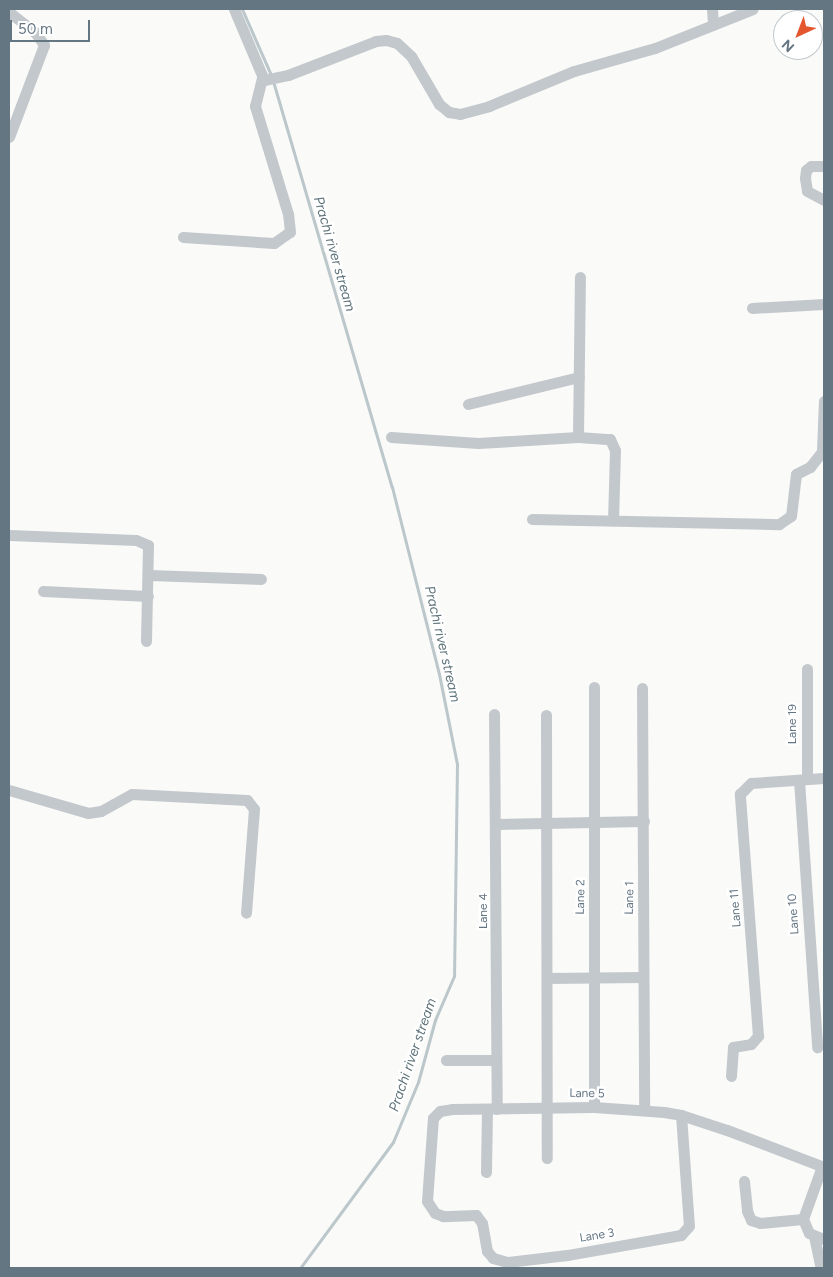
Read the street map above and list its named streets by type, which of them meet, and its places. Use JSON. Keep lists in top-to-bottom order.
{
  "streets": {
    "street": [
      "Lane 19",
      "Lane 2",
      "Lane 1",
      "Lane 11",
      "Lane 4",
      "Lane 10",
      "Lane 5",
      "Lane 3"
    ]
  },
  "crossings": [
    ["Lane 19", "Lane 11"],
    ["Lane 19", "Lane 10"],
    ["Lane 2", "Lane 5"],
    ["Lane 1", "Lane 5"],
    ["Lane 11", "Lane 10"],
    ["Lane 4", "Lane 5"],
    ["Lane 5", "Lane 3"]
  ],
  "water": ["Prachi river stream"],
  "scale_bar": "50 m",
  "north": "bottom left"
}
